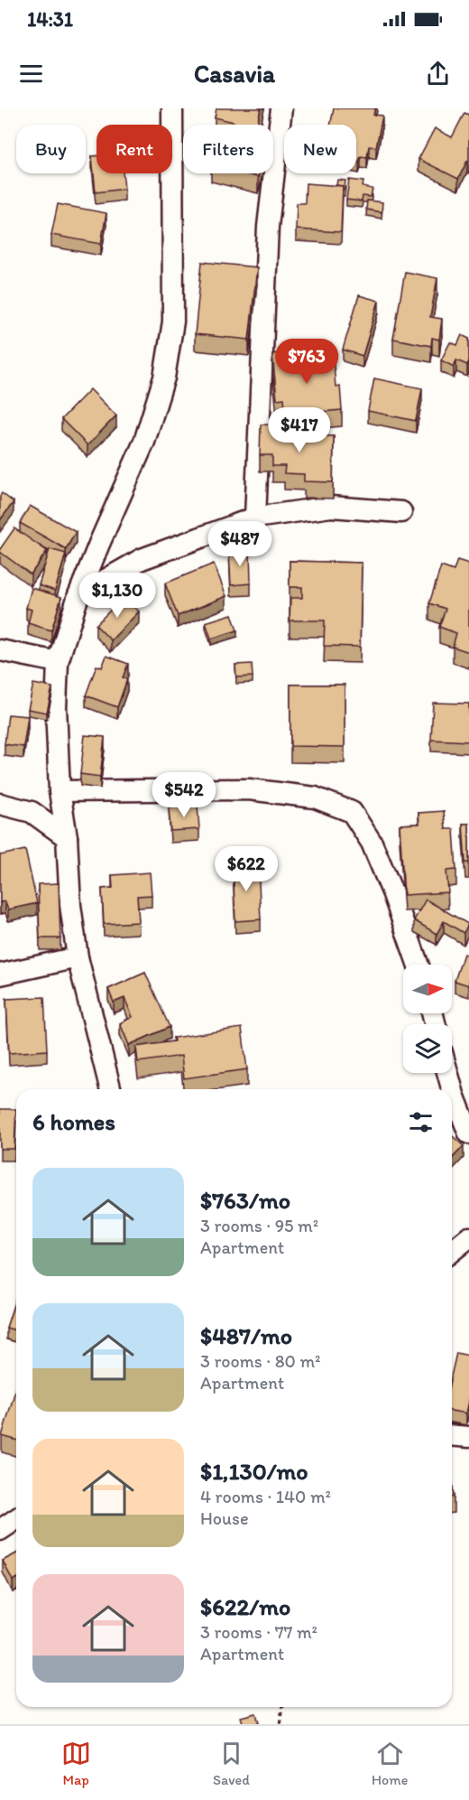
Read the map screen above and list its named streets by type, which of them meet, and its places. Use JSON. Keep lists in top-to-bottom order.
{
  "north": "right",
  "page": {
    "status": "14:31",
    "header": "Casavia",
    "chip": [
      "Buy",
      "Rent",
      "Filters",
      "New"
    ],
    "price": [
      "$763",
      "$417",
      "$487",
      "$1,130",
      "$542",
      "$622"
    ],
    "heading": "6 homes",
    "list": [
      {
        "name": "$763/mo",
        "note": "3 rooms · 95 m² · Apartment"
      },
      {
        "name": "$487/mo",
        "note": "3 rooms · 80 m² · Apartment"
      },
      {
        "name": "$1,130/mo",
        "note": "4 rooms · 140 m² · House"
      },
      {
        "name": "$622/mo",
        "note": "3 rooms · 77 m² · Apartment"
      }
    ],
    "tabs": ["Map", "Saved", "Home"]
  }
}
